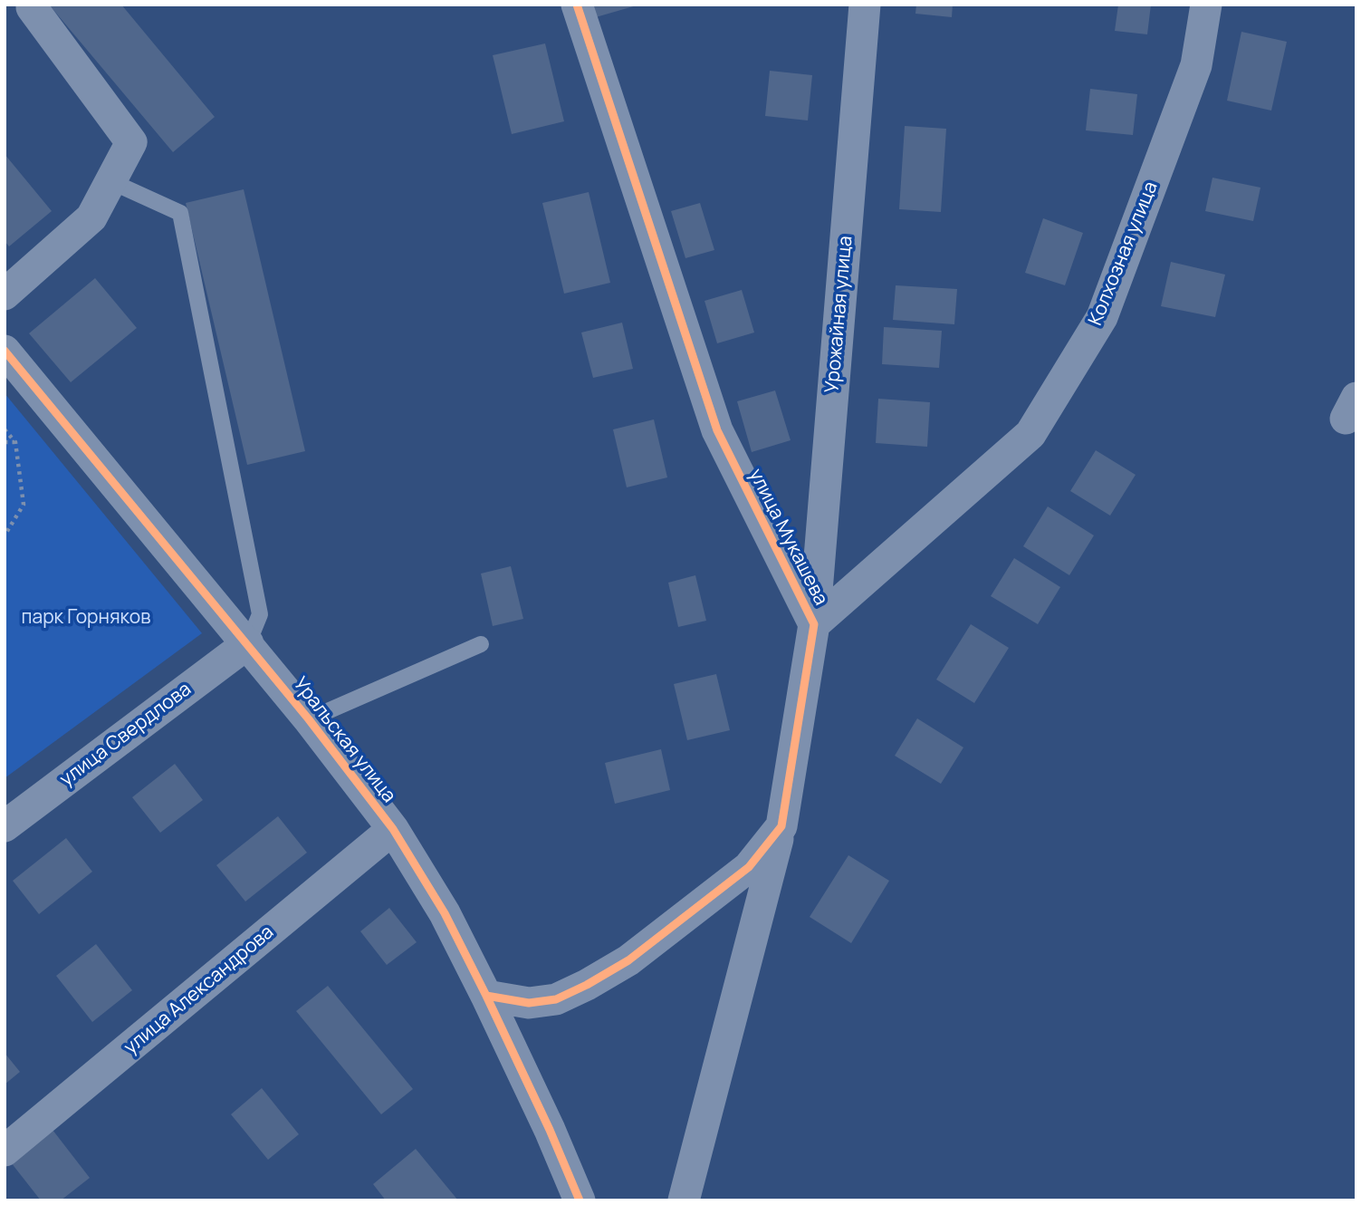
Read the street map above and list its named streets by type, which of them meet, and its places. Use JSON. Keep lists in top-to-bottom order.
{
  "streets": {
    "street": [
      "Колхозная улица",
      "Урожайная улица",
      "улица Мукашева",
      "улица Свердлова",
      "Уральская улица",
      "улица Александрова"
    ]
  },
  "crossings": [
    ["Колхозная улица", "Урожайная улица"],
    ["Колхозная улица", "улица Мукашева"],
    ["Урожайная улица", "улица Мукашева"],
    ["улица Мукашева", "Уральская улица"],
    ["улица Свердлова", "Уральская улица"],
    ["Уральская улица", "улица Александрова"]
  ],
  "parks": ["парк Горняков"]
}
